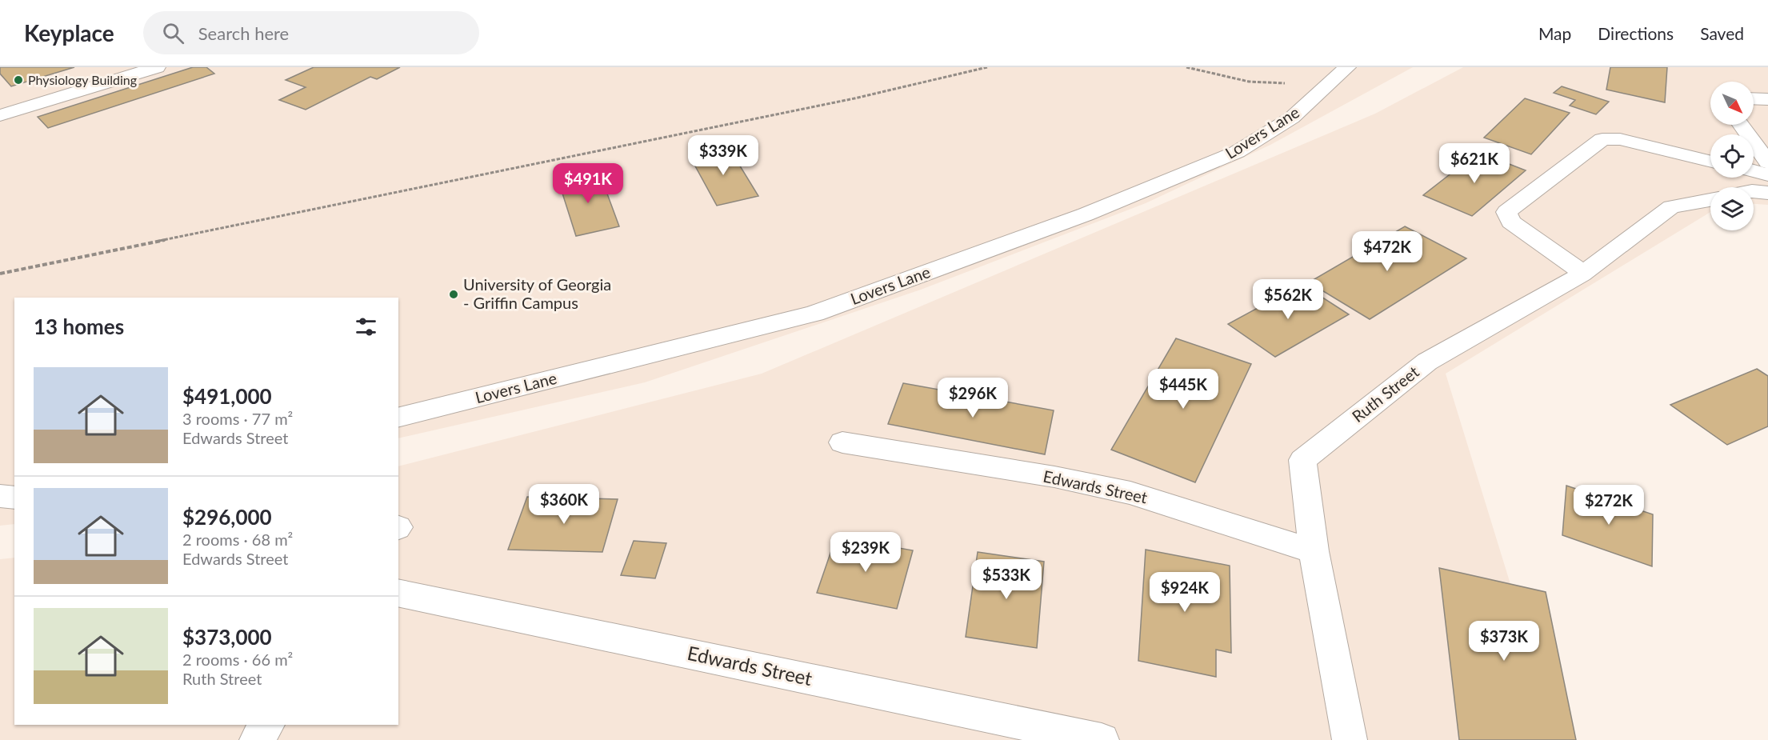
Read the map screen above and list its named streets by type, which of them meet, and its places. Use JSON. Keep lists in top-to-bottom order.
{
  "streets": {
    "street": ["Lovers Lane", "Ruth Street", "Edwards Street"]
  },
  "crossings": [
    ["Ruth Street", "Edwards Street"]
  ],
  "places": ["Physiology Building", "University of Georgia - Griffin Campus"],
  "north": "bottom right",
  "page": {
    "header": "Keyplace",
    "search": "Search here",
    "nav": ["Map", "Directions", "Saved"],
    "price": [
      "$339K",
      "$621K",
      "$491K",
      "$472K",
      "$562K",
      "$445K",
      "$296K",
      "$360K",
      "$272K",
      "$239K",
      "$533K",
      "$924K",
      "$373K"
    ],
    "heading": "13 homes",
    "list": [
      {
        "name": "$491,000",
        "note": "3 rooms · 77 m² · Edwards Street"
      },
      {
        "name": "$296,000",
        "note": "2 rooms · 68 m² · Edwards Street"
      },
      {
        "name": "$373,000",
        "note": "2 rooms · 66 m² · Ruth Street"
      }
    ]
  }
}
